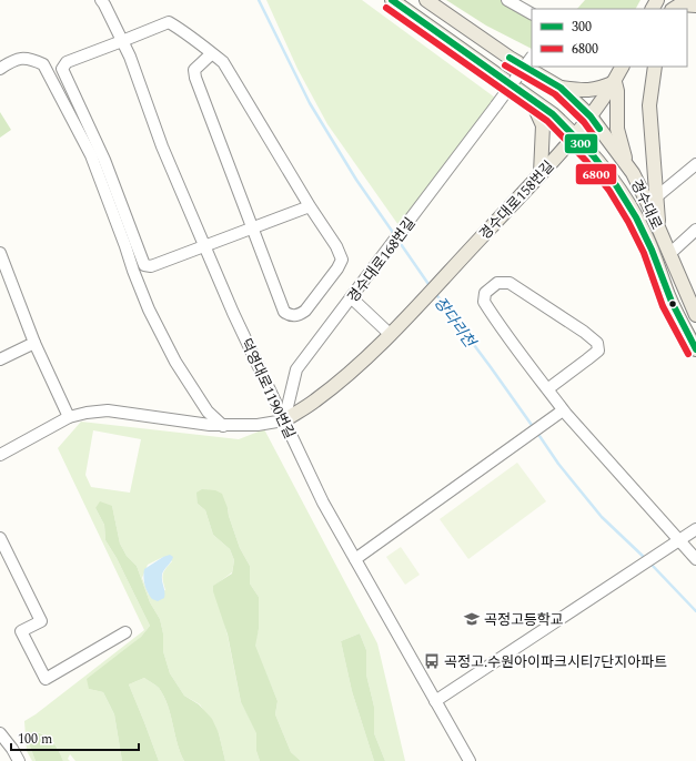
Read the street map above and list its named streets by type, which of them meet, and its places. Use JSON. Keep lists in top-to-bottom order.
{
  "streets": {
    "main road": ["경수대로158번길", "경수대로"],
    "street": ["경수대로168번길", "덕영대로1190번길"]
  },
  "crossings": [
    ["경수대로158번길", "경수대로"],
    ["경수대로168번길", "덕영대로1190번길"]
  ],
  "water": ["장다리천"],
  "places": {
    "school or university": ["곡정고등학교"],
    "bus stop": ["곡정고.수원아이파크시티7단지아파트"]
  },
  "lines": ["transit line 300", "transit line 6800"],
  "legend": ["300", "6800"],
  "scale_bar": "100 m"
}
